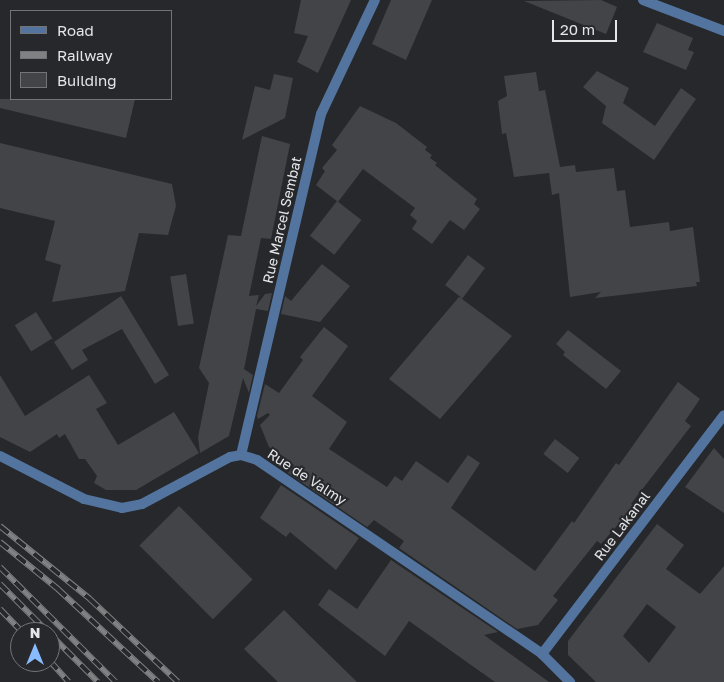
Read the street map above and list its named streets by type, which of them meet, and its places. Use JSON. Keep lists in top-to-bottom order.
{
  "streets": {
    "street": ["Rue Marcel Sembat", "Rue de Valmy", "Rue Lakanal"]
  },
  "crossings": [
    ["Rue Marcel Sembat", "Rue de Valmy"],
    ["Rue de Valmy", "Rue Lakanal"]
  ],
  "legend": ["Road", "Railway", "Building"],
  "scale_bar": "20 m",
  "north": "top"
}
